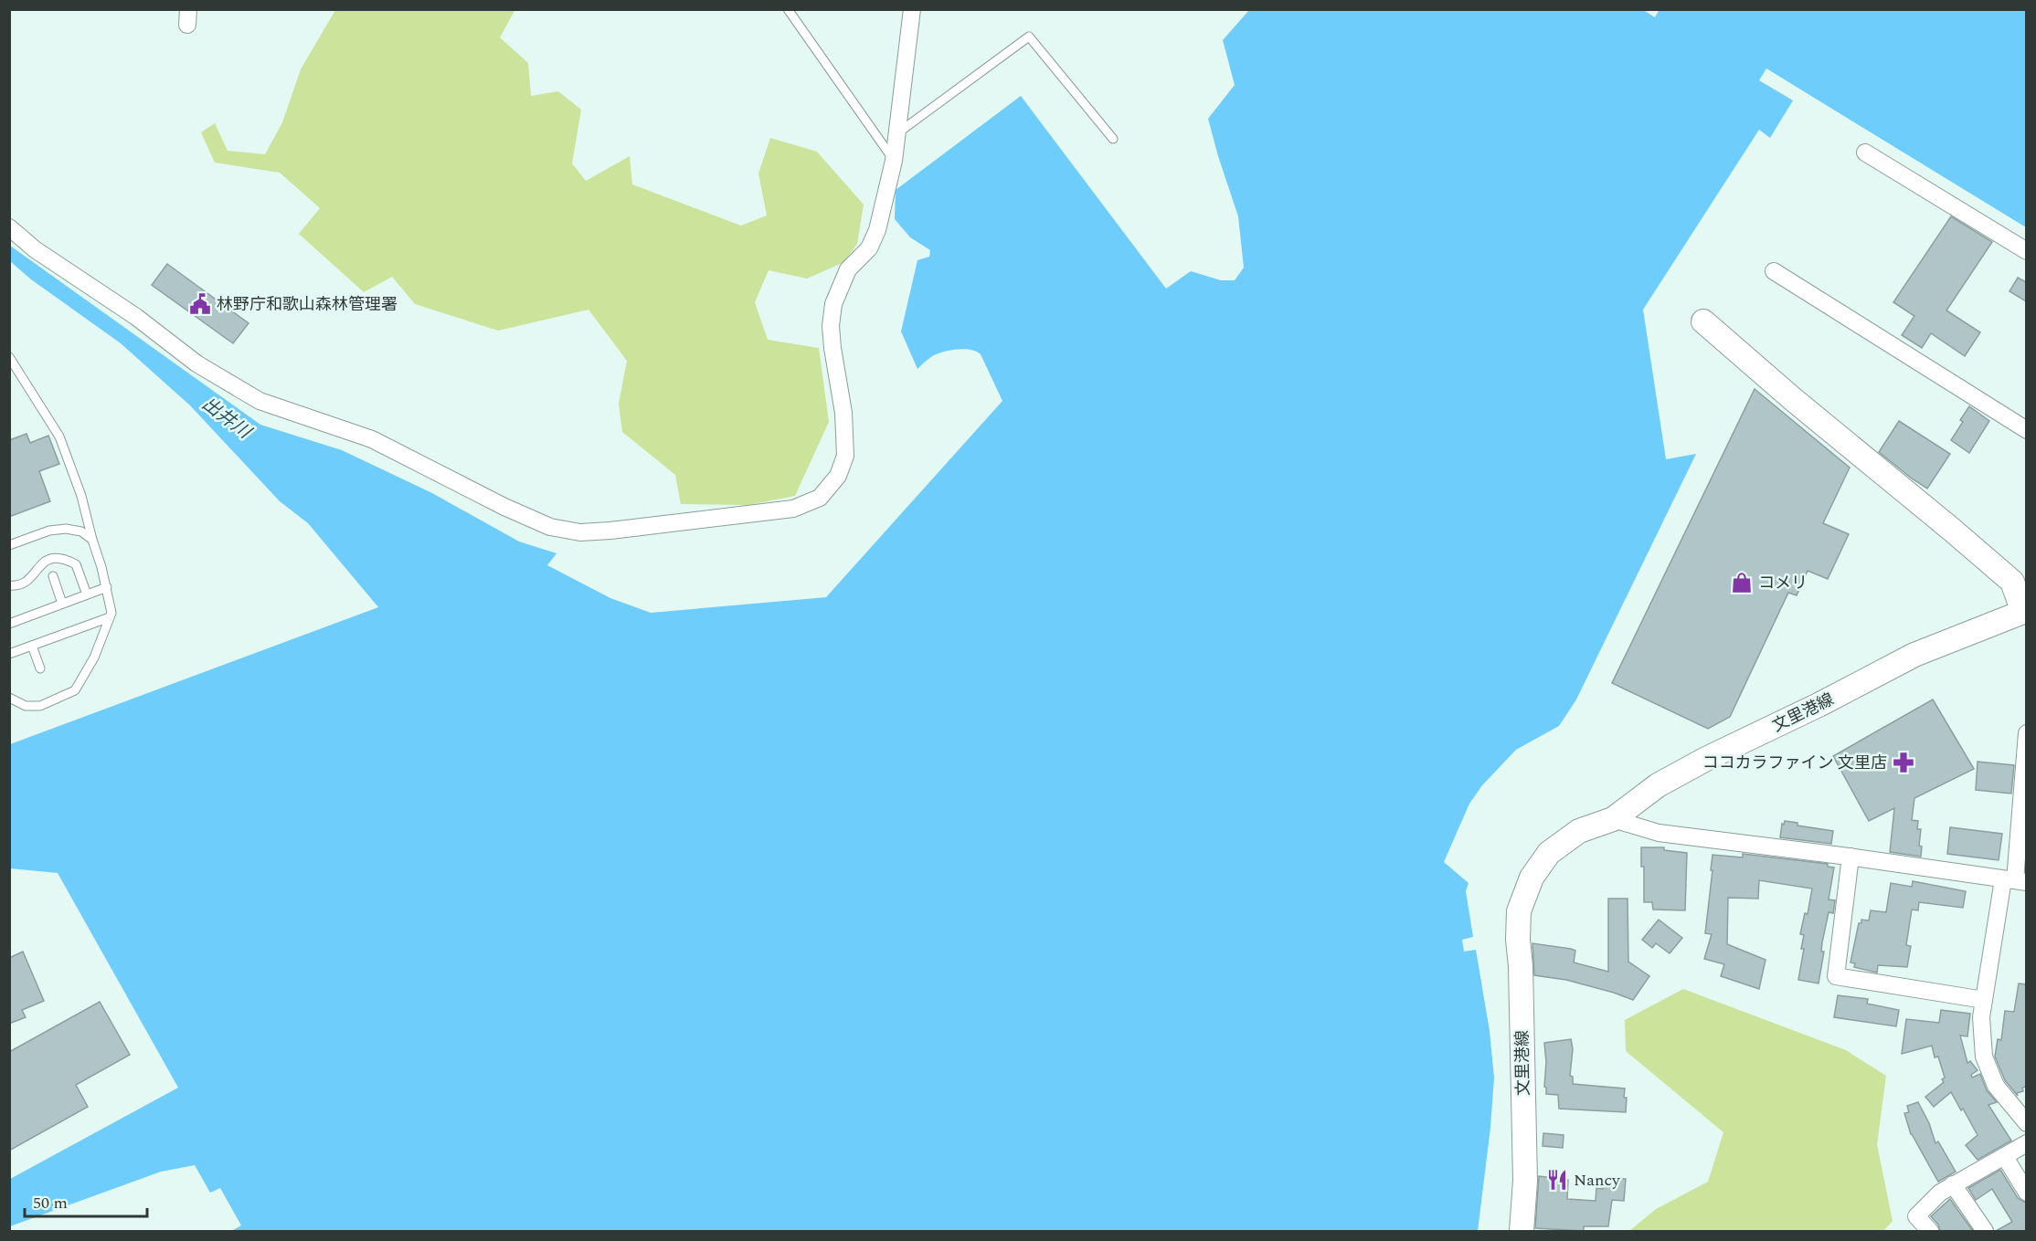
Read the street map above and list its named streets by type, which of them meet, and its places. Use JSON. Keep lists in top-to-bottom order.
{
  "streets": {
    "main road": ["文里港線"]
  },
  "water": ["出井川"],
  "places": {
    "public building": ["林野庁和歌山森林管理署"],
    "shop": ["コメリ"],
    "pharmacy": ["ココカラファイン 文里店"],
    "restaurant": ["Nancy"]
  },
  "scale_bar": "50 m"
}
